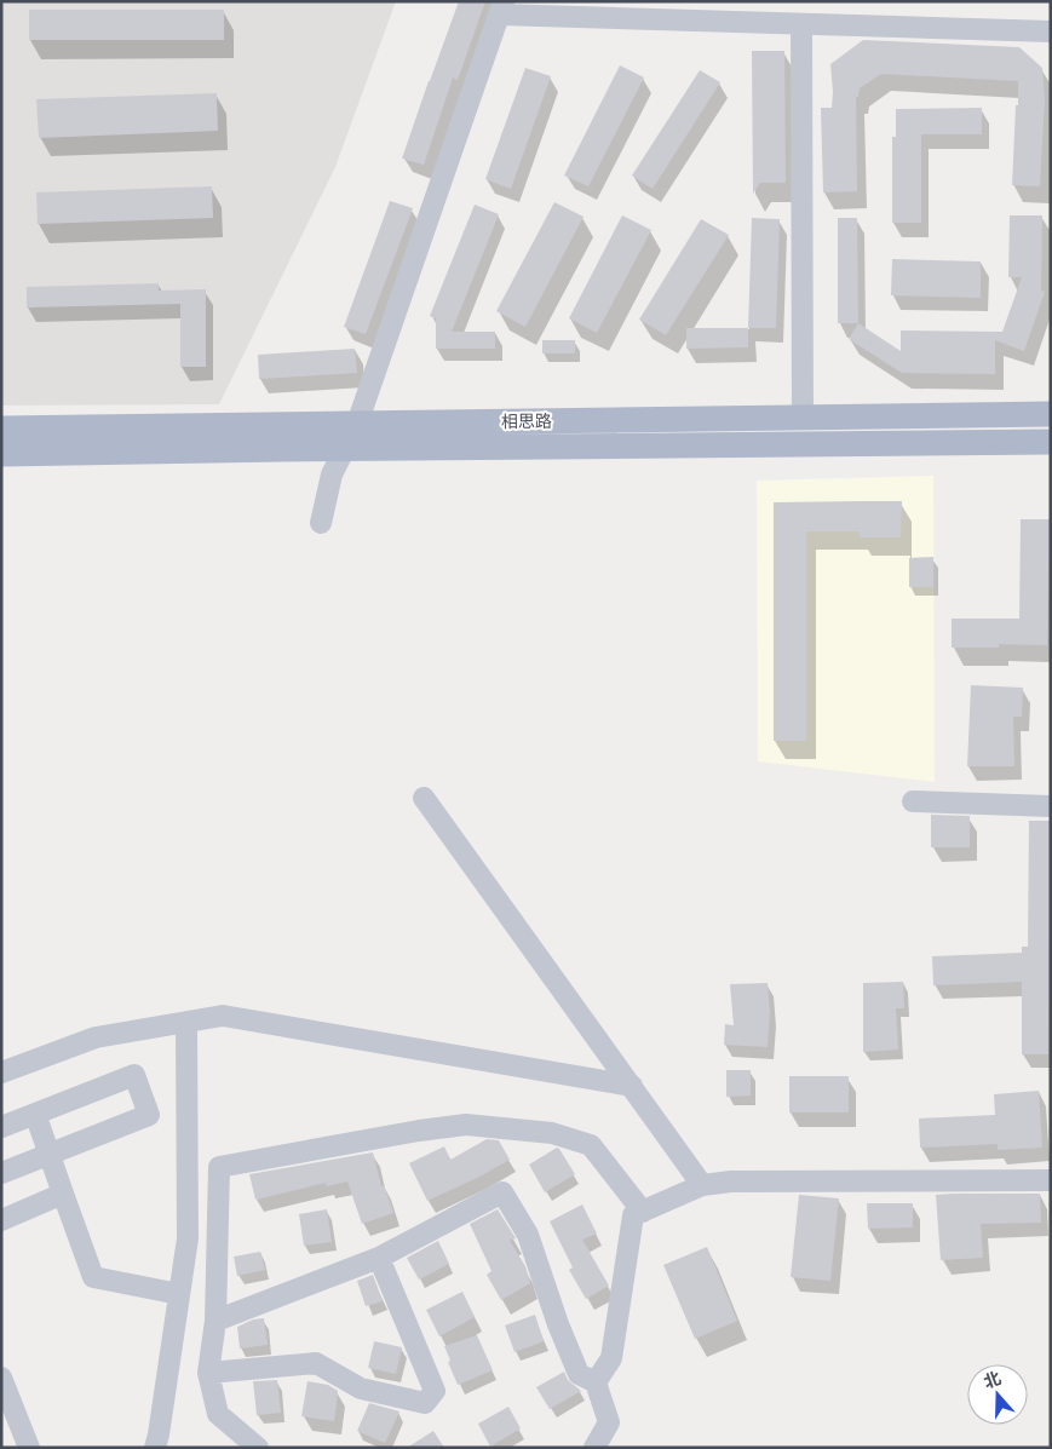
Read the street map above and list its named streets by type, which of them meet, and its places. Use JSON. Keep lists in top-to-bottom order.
{
  "streets": {
    "main road": ["相思路"]
  },
  "north": "top"
}
